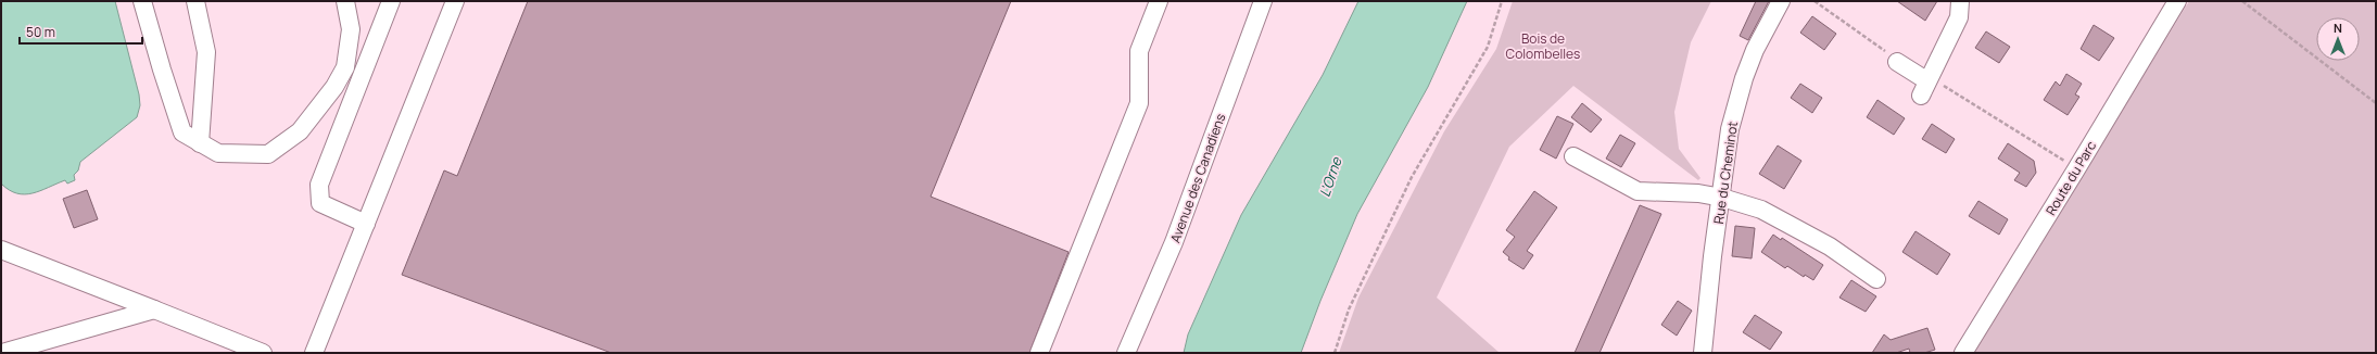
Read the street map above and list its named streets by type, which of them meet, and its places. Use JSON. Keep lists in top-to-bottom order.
{
  "streets": {
    "street": ["Rue du Cheminot", "Avenue des Canadiens", "Route du Parc"]
  },
  "water": ["L'Orne"],
  "parks": ["Bois de Colombelles"],
  "scale_bar": "50 m",
  "north": "top"
}
